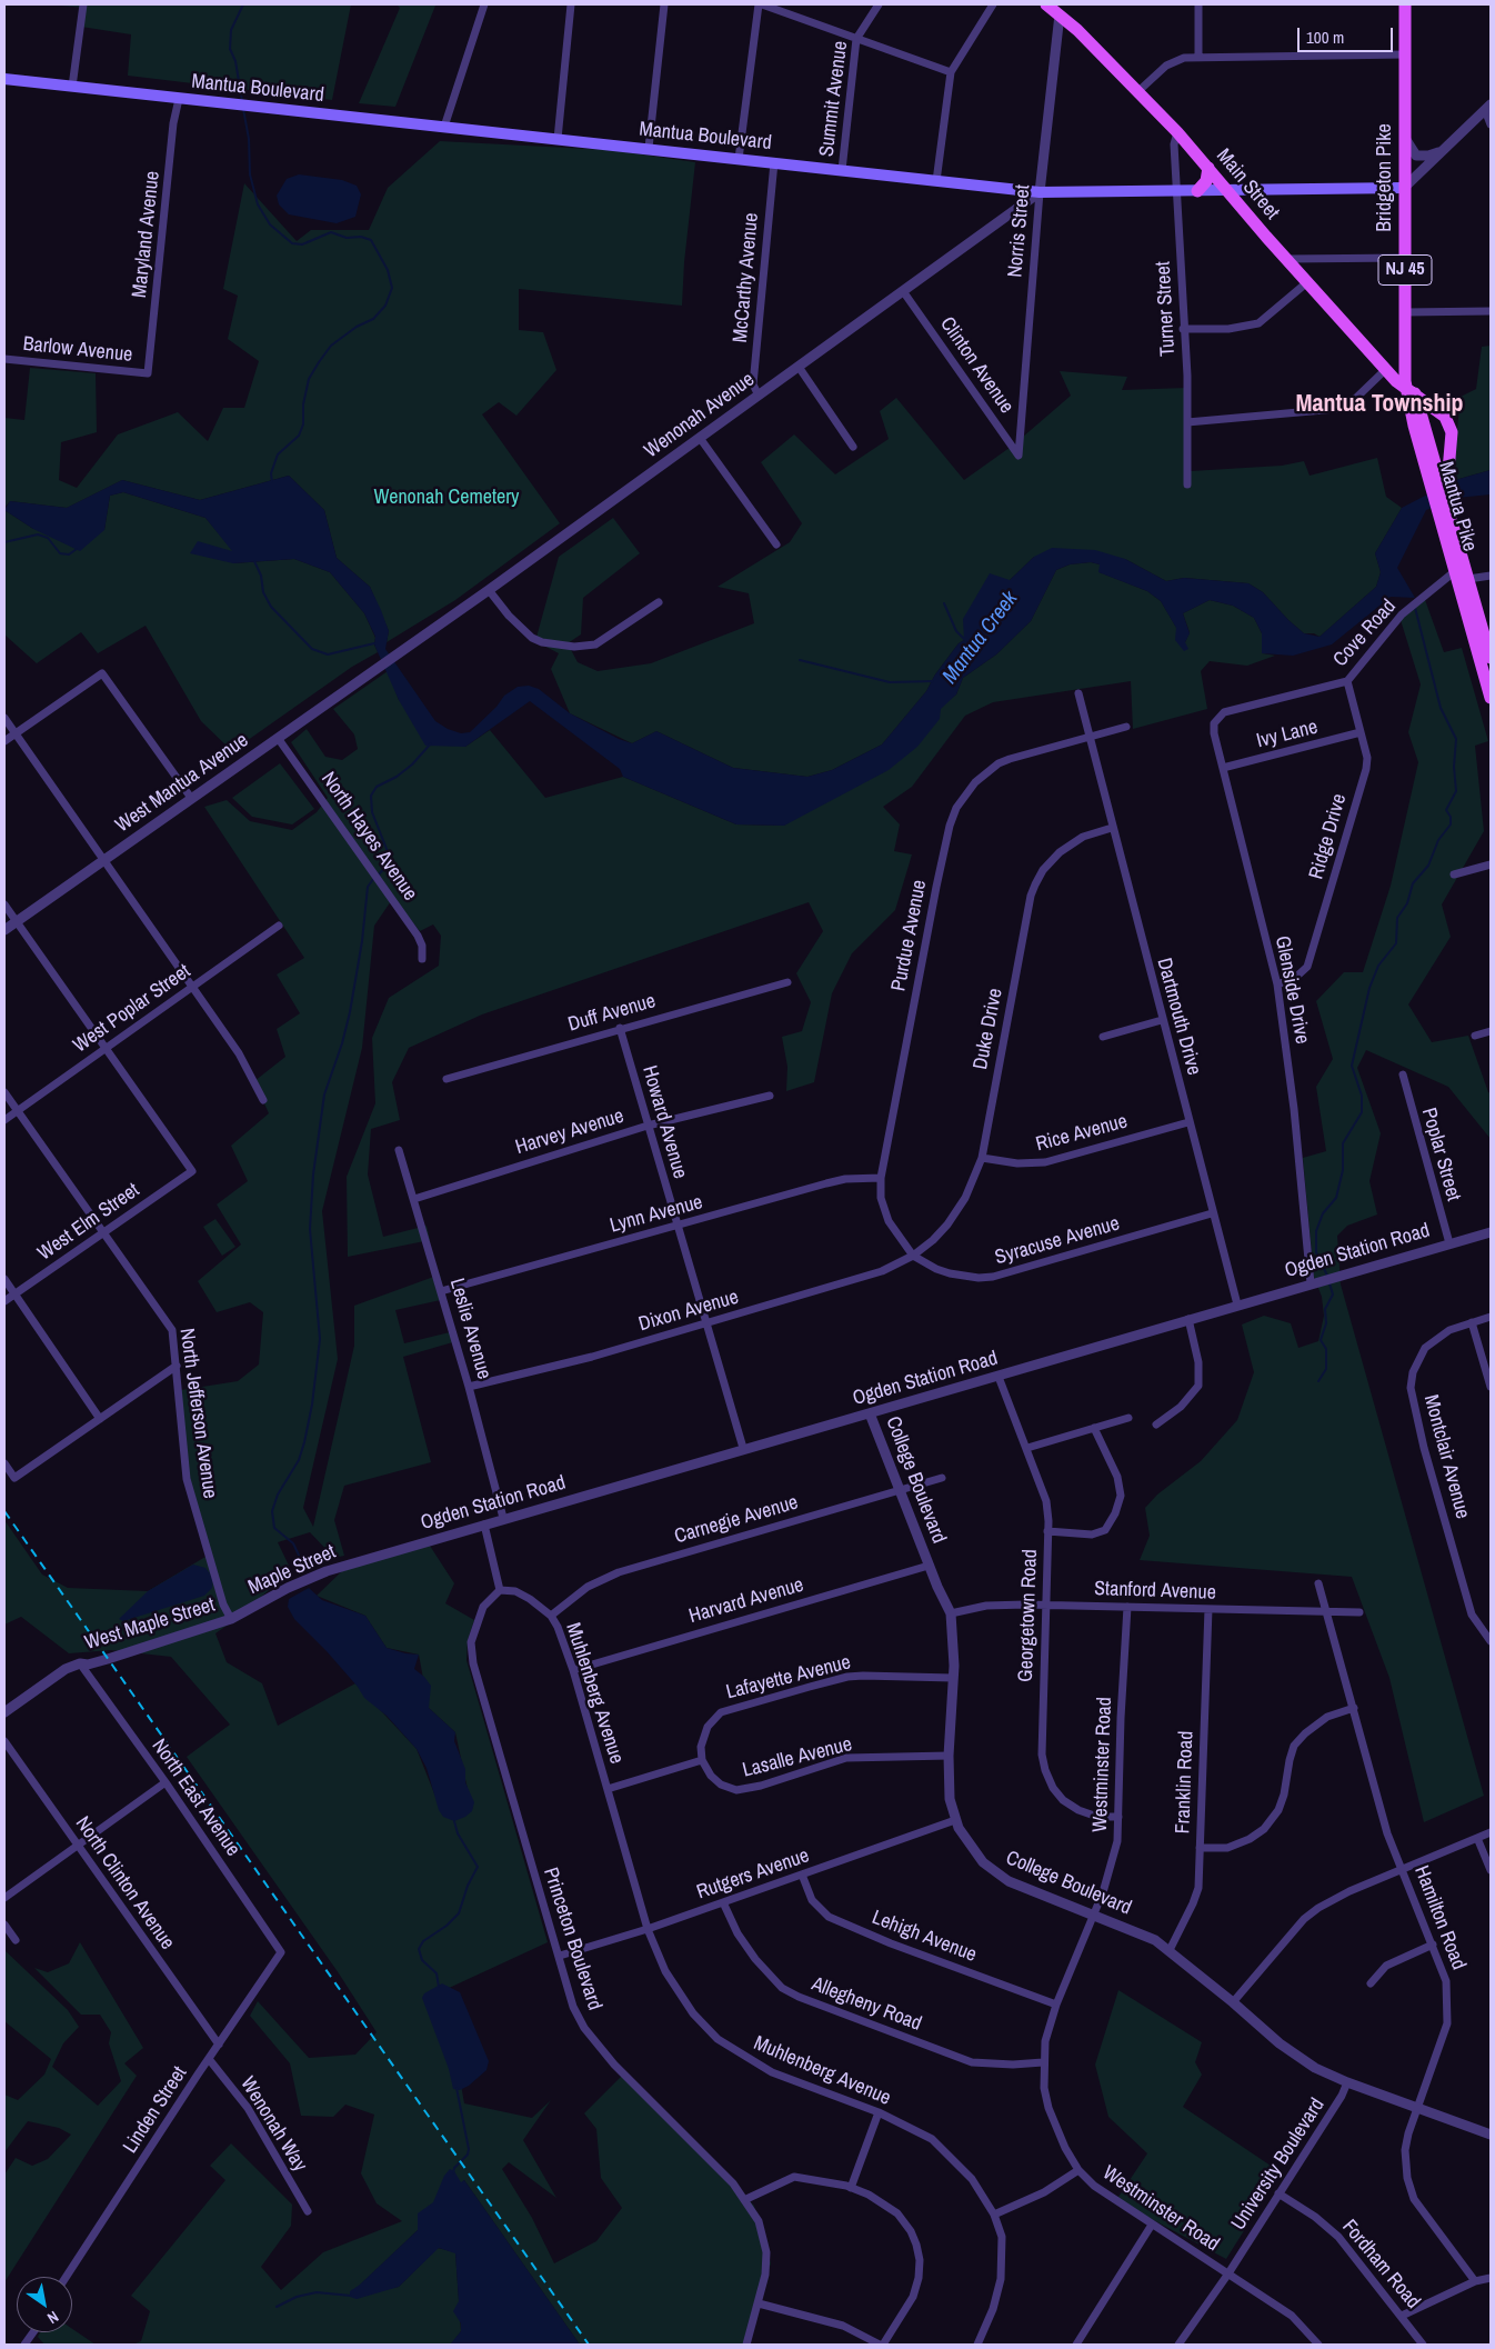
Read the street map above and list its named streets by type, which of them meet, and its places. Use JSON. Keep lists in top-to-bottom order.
{
  "streets": {
    "main road": [
      "Mantua Boulevard",
      "Bridgeton Pike",
      "Main Street",
      "NJ 45",
      "Mantua Pike"
    ],
    "street": [
      "Summit Avenue",
      "Norris Street",
      "Maryland Avenue",
      "McCarthy Avenue",
      "Turner Street",
      "Barlow Avenue",
      "Clinton Avenue",
      "Wenonah Avenue",
      "Cove Road",
      "Ivy Lane",
      "West Mantua Avenue",
      "North Hayes Avenue",
      "Ridge Drive",
      "Purdue Avenue",
      "Glenside Drive",
      "West Poplar Street",
      "Duff Avenue",
      "Dartmouth Drive",
      "Duke Drive",
      "Howard Avenue",
      "Harvey Avenue",
      "Rice Avenue",
      "Poplar Street",
      "Lynn Avenue",
      "West Elm Street",
      "Syracuse Avenue",
      "Ogden Station Road",
      "Dixon Avenue",
      "Leslie Avenue",
      "North Jefferson Avenue",
      "Montclair Avenue",
      "College Boulevard",
      "Carnegie Avenue",
      "Maple Street",
      "Stanford Avenue",
      "Harvard Avenue",
      "Georgetown Road",
      "West Maple Street",
      "Lafayette Avenue",
      "Muhlenberg Avenue",
      "Lasalle Avenue",
      "Westminster Road",
      "Franklin Road",
      "North East Avenue",
      "Rutgers Avenue",
      "North Clinton Avenue",
      "Hamilton Road",
      "Lehigh Avenue",
      "Princeton Boulevard",
      "Allegheny Road",
      "Linden Street",
      "Wenonah Way",
      "University Boulevard",
      "Fordham Road"
    ]
  },
  "crossings": [
    ["Mantua Boulevard", "Summit Avenue"],
    ["Mantua Boulevard", "Bridgeton Pike"],
    ["Mantua Boulevard", "Main Street"],
    ["Mantua Boulevard", "Norris Street"],
    ["Mantua Boulevard", "Maryland Avenue"],
    ["Mantua Boulevard", "McCarthy Avenue"],
    ["Mantua Boulevard", "Turner Street"],
    ["Mantua Boulevard", "Wenonah Avenue"],
    ["Bridgeton Pike", "Main Street"],
    ["Bridgeton Pike", "Mantua Pike"],
    ["Main Street", "Norris Street"],
    ["Main Street", "Turner Street"],
    ["Main Street", "Mantua Pike"],
    ["Norris Street", "Clinton Avenue"],
    ["Norris Street", "Wenonah Avenue"],
    ["Maryland Avenue", "Barlow Avenue"],
    ["McCarthy Avenue", "Wenonah Avenue"],
    ["Clinton Avenue", "Wenonah Avenue"],
    ["Wenonah Avenue", "West Mantua Avenue"],
    ["Mantua Pike", "Cove Road"],
    ["Cove Road", "Ridge Drive"],
    ["Cove Road", "Glenside Drive"],
    ["Ivy Lane", "Ridge Drive"],
    ["Ivy Lane", "Glenside Drive"],
    ["West Mantua Avenue", "North Hayes Avenue"],
    ["Ridge Drive", "Glenside Drive"],
    ["Purdue Avenue", "Dartmouth Drive"],
    ["Purdue Avenue", "Duke Drive"],
    ["Purdue Avenue", "Lynn Avenue"],
    ["Purdue Avenue", "Syracuse Avenue"],
    ["Purdue Avenue", "Dixon Avenue"],
    ["Glenside Drive", "Ogden Station Road"],
    ["West Poplar Street", "West Elm Street"],
    ["West Poplar Street", "North Jefferson Avenue"],
    ["Duff Avenue", "Howard Avenue"],
    ["Dartmouth Drive", "Duke Drive"],
    ["Dartmouth Drive", "Rice Avenue"],
    ["Dartmouth Drive", "Syracuse Avenue"],
    ["Dartmouth Drive", "Ogden Station Road"],
    ["Duke Drive", "Rice Avenue"],
    ["Duke Drive", "Syracuse Avenue"],
    ["Duke Drive", "Dixon Avenue"],
    ["Howard Avenue", "Harvey Avenue"],
    ["Howard Avenue", "Lynn Avenue"],
    ["Howard Avenue", "Ogden Station Road"],
    ["Howard Avenue", "Dixon Avenue"],
    ["Harvey Avenue", "Leslie Avenue"],
    ["Poplar Street", "Ogden Station Road"],
    ["Lynn Avenue", "Leslie Avenue"],
    ["West Elm Street", "North Jefferson Avenue"],
    ["Syracuse Avenue", "Dixon Avenue"],
    ["Ogden Station Road", "Leslie Avenue"],
    ["Ogden Station Road", "College Boulevard"],
    ["Ogden Station Road", "Maple Street"],
    ["Ogden Station Road", "Georgetown Road"],
    ["Dixon Avenue", "Leslie Avenue"],
    ["North Jefferson Avenue", "Maple Street"],
    ["North Jefferson Avenue", "West Maple Street"],
    ["College Boulevard", "Carnegie Avenue"],
    ["College Boulevard", "Stanford Avenue"],
    ["College Boulevard", "Harvard Avenue"],
    ["College Boulevard", "Lafayette Avenue"],
    ["College Boulevard", "Lasalle Avenue"],
    ["College Boulevard", "Westminster Road"],
    ["College Boulevard", "Franklin Road"],
    ["College Boulevard", "Rutgers Avenue"],
    ["College Boulevard", "Hamilton Road"],
    ["College Boulevard", "University Boulevard"],
    ["Carnegie Avenue", "Muhlenberg Avenue"],
    ["Maple Street", "West Maple Street"],
    ["Stanford Avenue", "Georgetown Road"],
    ["Stanford Avenue", "Westminster Road"],
    ["Stanford Avenue", "Franklin Road"],
    ["Stanford Avenue", "Hamilton Road"],
    ["Harvard Avenue", "Muhlenberg Avenue"],
    ["Georgetown Road", "Westminster Road"],
    ["West Maple Street", "North East Avenue"],
    ["Lafayette Avenue", "Lasalle Avenue"],
    ["Muhlenberg Avenue", "Rutgers Avenue"],
    ["Muhlenberg Avenue", "Princeton Boulevard"],
    ["Westminster Road", "Lehigh Avenue"],
    ["Westminster Road", "Allegheny Road"],
    ["Westminster Road", "University Boulevard"],
    ["North East Avenue", "Linden Street"],
    ["Rutgers Avenue", "Lehigh Avenue"],
    ["Rutgers Avenue", "Princeton Boulevard"],
    ["Rutgers Avenue", "Allegheny Road"],
    ["North Clinton Avenue", "Linden Street"],
    ["Linden Street", "Wenonah Way"],
    ["University Boulevard", "Fordham Road"]
  ],
  "districts": ["Mantua Township"],
  "water": ["Mantua Creek"],
  "parks": ["Wenonah Cemetery"],
  "scale_bar": "100 m",
  "north": "bottom right"
}
